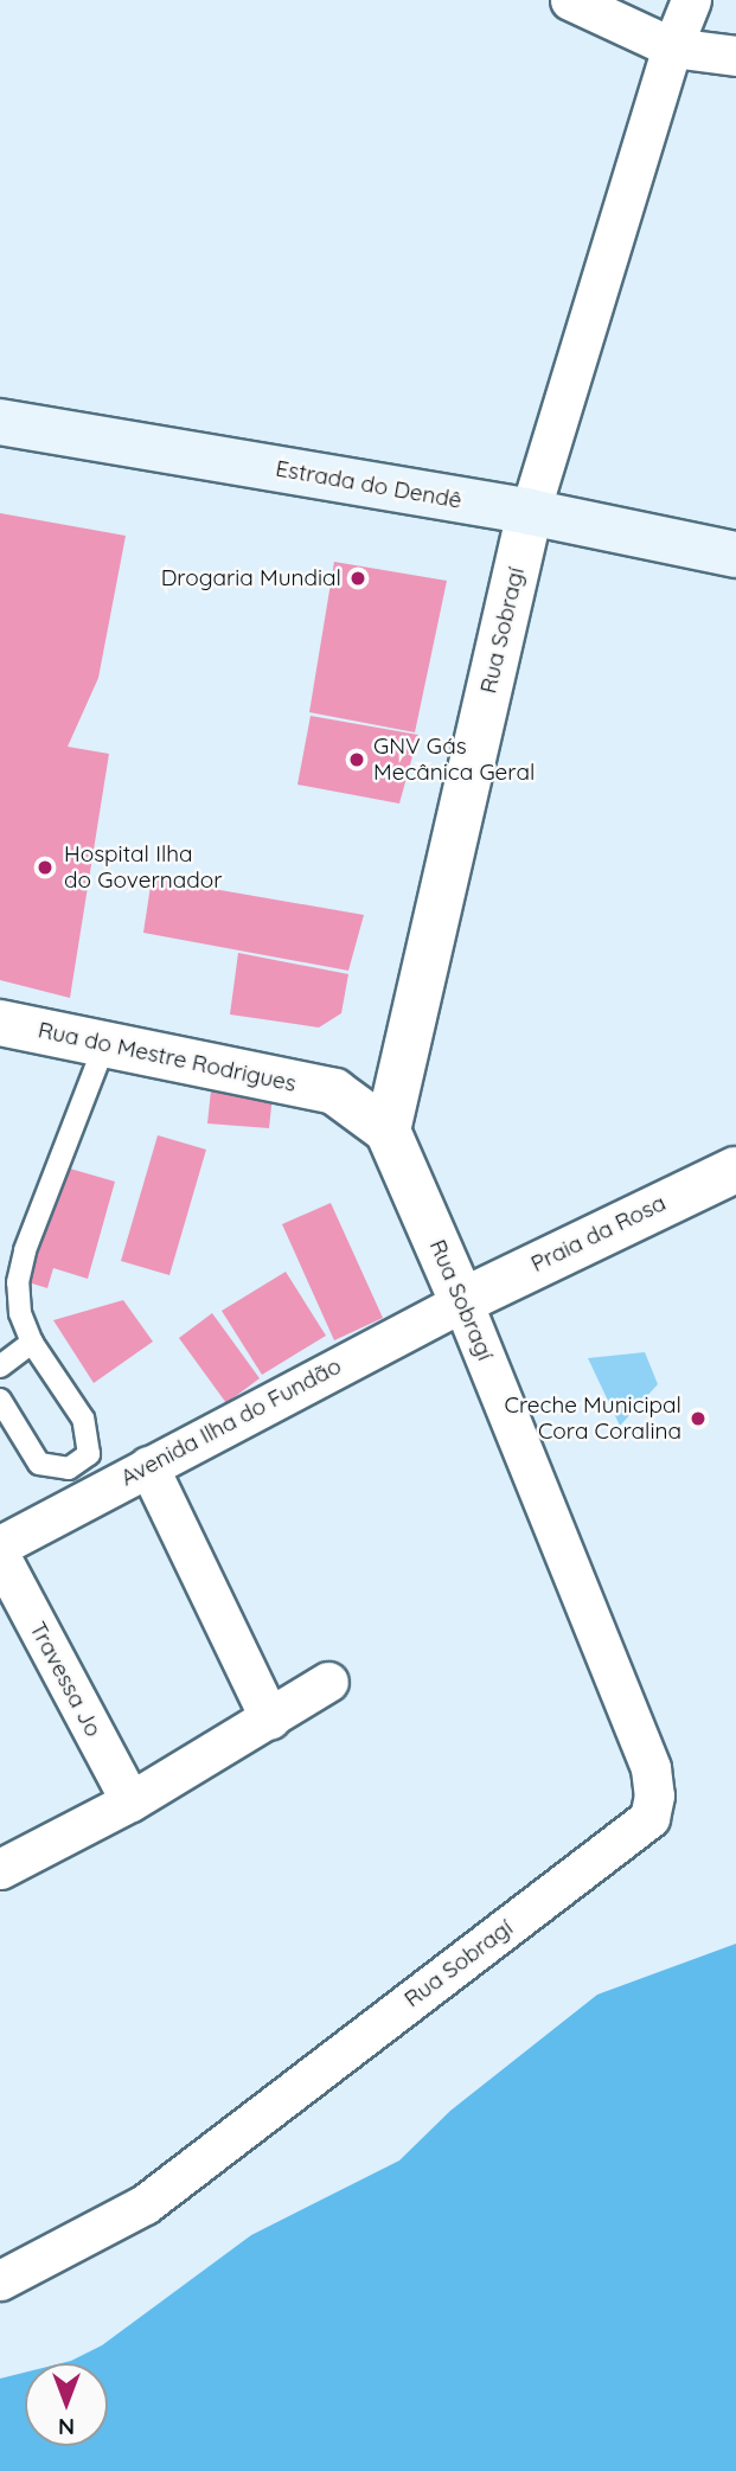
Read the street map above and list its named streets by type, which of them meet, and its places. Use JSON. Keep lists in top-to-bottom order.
{
  "streets": {
    "main road": ["Estrada do Dendê"],
    "street": [
      "Rua Sobragí",
      "Rua do Mestre Rodrigues",
      "Praia da Rosa",
      "Avenida Ilha do Fundão",
      "Travessa Jo"
    ]
  },
  "crossings": [
    ["Estrada do Dendê", "Rua Sobragí"],
    ["Rua Sobragí", "Rua do Mestre Rodrigues"],
    ["Rua Sobragí", "Praia da Rosa"],
    ["Rua Sobragí", "Avenida Ilha do Fundão"],
    ["Praia da Rosa", "Avenida Ilha do Fundão"]
  ],
  "places": [
    "Drogaria Mundial",
    "GNV Gás Mecânica Geral",
    "Hospital Ilha do Governador",
    "Creche Municipal Cora Coralina"
  ],
  "north": "bottom"
}
